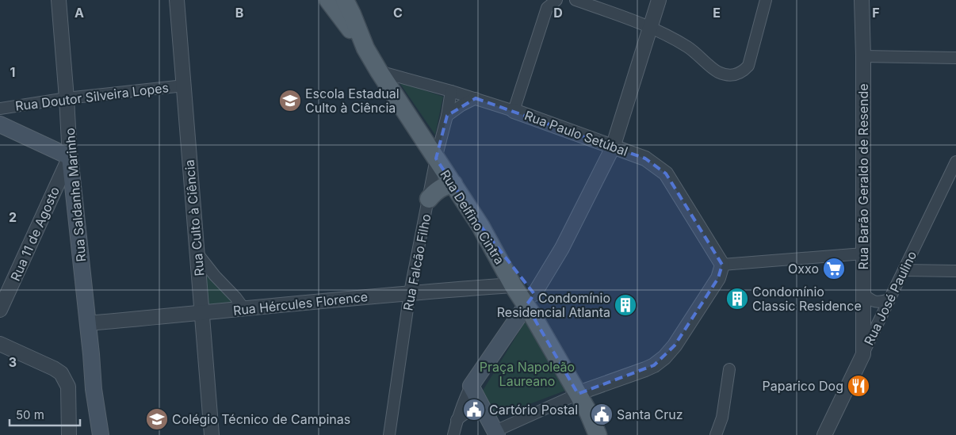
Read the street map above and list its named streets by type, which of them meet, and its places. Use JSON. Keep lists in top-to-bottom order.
{
  "streets": {
    "main road": ["Rua Saldanha Marinho", "Rua Delfino Cintra"],
    "street": [
      "Rua Doutor Silveira Lopes",
      "Rua Paulo Setúbal",
      "Rua Barão Geraldo de Resende",
      "Rua Culto à Ciência",
      "Rua 11 de Agosto",
      "Rua Falcão Filho",
      "Rua José Paulino",
      "Rua Hércules Florence"
    ]
  },
  "crossings": [
    ["Rua Doutor Silveira Lopes", "Rua Saldanha Marinho"],
    ["Rua Doutor Silveira Lopes", "Rua Culto à Ciência"],
    ["Rua Paulo Setúbal", "Rua Delfino Cintra"],
    ["Rua Paulo Setúbal", "Rua Falcão Filho"],
    ["Rua Barão Geraldo de Resende", "Rua José Paulino"],
    ["Rua Saldanha Marinho", "Rua 11 de Agosto"],
    ["Rua Saldanha Marinho", "Rua Hércules Florence"],
    ["Rua Delfino Cintra", "Rua Falcão Filho"],
    ["Rua Delfino Cintra", "Rua Hércules Florence"],
    ["Rua Culto à Ciência", "Rua Hércules Florence"],
    ["Rua Falcão Filho", "Rua Hércules Florence"]
  ],
  "parks": ["Praça Napoleão Laureano"],
  "places": {
    "school or university": ["Escola Estadual Culto à Ciência", "Colégio Técnico de Campinas"],
    "supermarket": ["Oxxo"],
    "building": ["Condomínio Classic Residence", "Condomínio Residencial Atlanta"],
    "restaurant": ["Paparico Dog"],
    "public building": ["Cartório Postal", "Santa Cruz"]
  },
  "scale_bar": "50 m",
  "grid": {
    "columns": [
      "A",
      "B",
      "C",
      "D",
      "E",
      "F"
    ],
    "rows": ["1", "2", "3"]
  }
}
